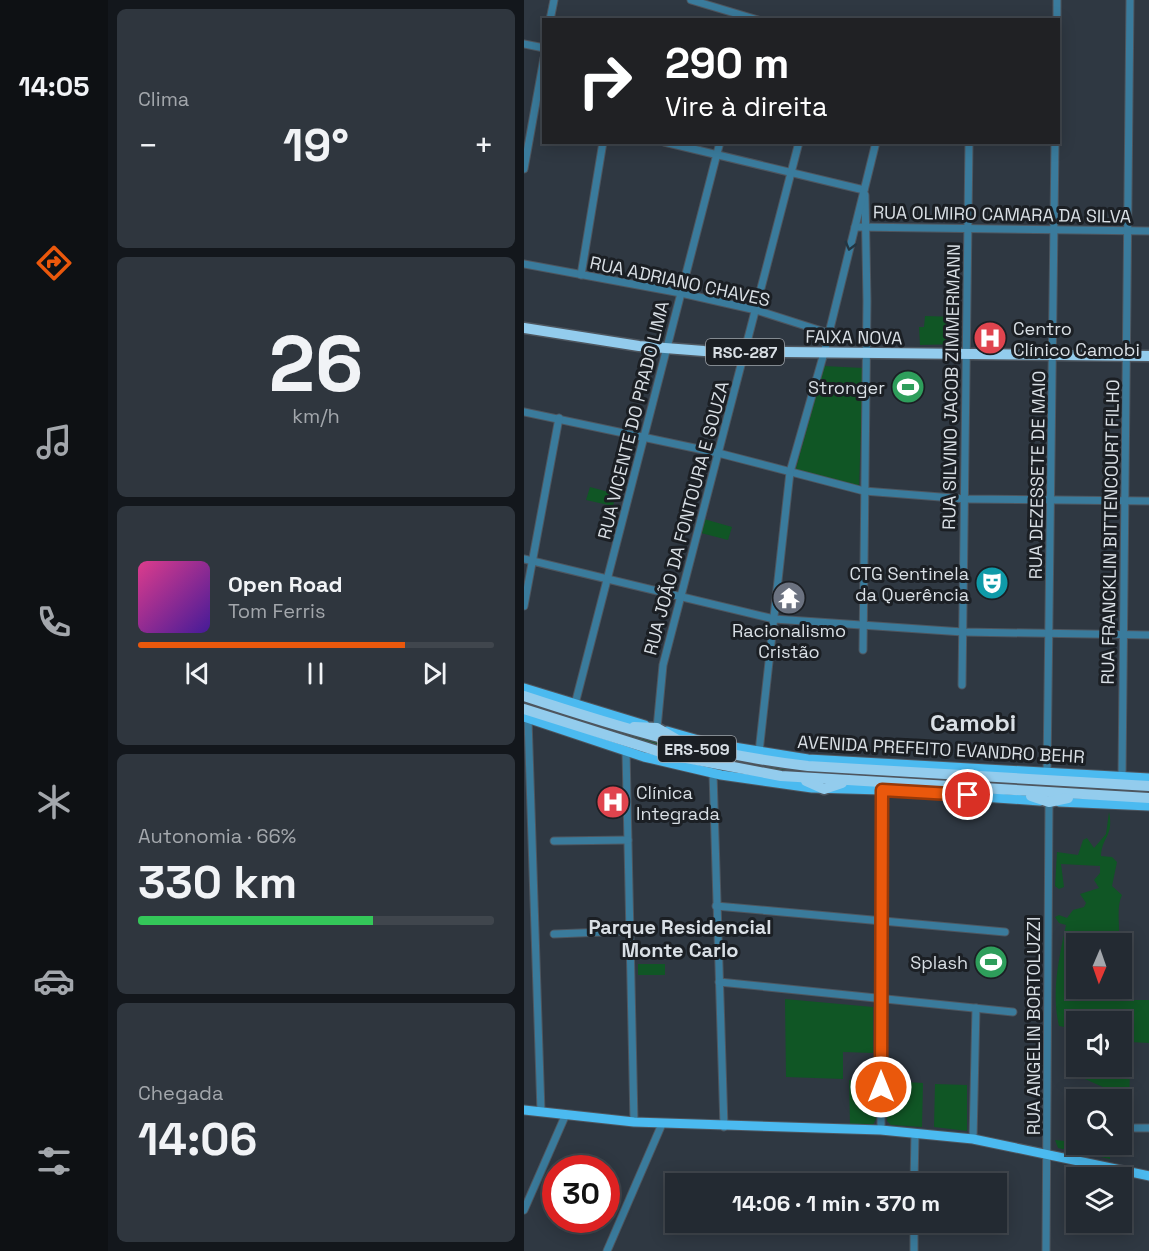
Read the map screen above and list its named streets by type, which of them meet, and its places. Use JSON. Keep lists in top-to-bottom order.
{
  "streets": {
    "highway": [
      "FAIXA NOVA",
      "RSC-287",
      "ERS-509",
      "AVENIDA PREFEITO EVANDRO BEHR"
    ],
    "street": [
      "RUA OLMIRO CAMARA DA SILVA",
      "RUA ADRIANO CHAVES",
      "RUA SILVINO JACOB ZIMMERMANN",
      "RUA VICENTE DO PRADO LIMA",
      "RUA DEZESSETE DE MAIO",
      "RUA JOÃO DA FONTOURA E SOUZA",
      "RUA FRANCKLIN BITTENCOURT FILHO",
      "RUA ANGELIN BORTOLUZZI"
    ]
  },
  "crossings": [
    ["RUA OLMIRO CAMARA DA SILVA", "RUA SILVINO JACOB ZIMMERMANN"],
    ["RUA OLMIRO CAMARA DA SILVA", "RUA DEZESSETE DE MAIO"],
    ["RUA OLMIRO CAMARA DA SILVA", "RUA FRANCKLIN BITTENCOURT FILHO"],
    ["RUA ADRIANO CHAVES", "RUA VICENTE DO PRADO LIMA"],
    ["RUA ADRIANO CHAVES", "RUA JOÃO DA FONTOURA E SOUZA"],
    ["FAIXA NOVA", "RUA SILVINO JACOB ZIMMERMANN"],
    ["FAIXA NOVA", "RUA VICENTE DO PRADO LIMA"],
    ["FAIXA NOVA", "RUA DEZESSETE DE MAIO"],
    ["FAIXA NOVA", "RUA JOÃO DA FONTOURA E SOUZA"],
    ["FAIXA NOVA", "RUA FRANCKLIN BITTENCOURT FILHO"],
    ["RUA VICENTE DO PRADO LIMA", "AVENIDA PREFEITO EVANDRO BEHR"],
    ["RUA DEZESSETE DE MAIO", "AVENIDA PREFEITO EVANDRO BEHR"],
    ["RUA JOÃO DA FONTOURA E SOUZA", "ERS-509"],
    ["RUA JOÃO DA FONTOURA E SOUZA", "AVENIDA PREFEITO EVANDRO BEHR"],
    ["RUA FRANCKLIN BITTENCOURT FILHO", "AVENIDA PREFEITO EVANDRO BEHR"],
    ["ERS-509", "AVENIDA PREFEITO EVANDRO BEHR"],
    ["ERS-509", "RUA ANGELIN BORTOLUZZI"],
    ["AVENIDA PREFEITO EVANDRO BEHR", "RUA ANGELIN BORTOLUZZI"]
  ],
  "districts": ["Camobi", "Parque Residencial Monte Carlo"],
  "places": {
    "hospital": ["Centro Clínico Camobi", "Clínica Integrada"],
    "sports": ["Stronger", "Splash"],
    "theatre": ["CTG Sentinela da Querência"],
    "temple": ["Racionalismo Cristão"]
  },
  "north": "bottom",
  "page": {
    "tabs": "14:05",
    "tile": [
      "Clima",
      ["26", "km/h"],
      ["Autonomia · 66%", "330 km"],
      ["Chegada", "14:06"]
    ],
    "turn": ["290 m", "Vire à direita"],
    "heat": ["−", "19°", "+"],
    "song": ["Open Road", "Tom Ferris"],
    "limit": "30",
    "trip": "14:06 · 1 min · 370 m"
  }
}
